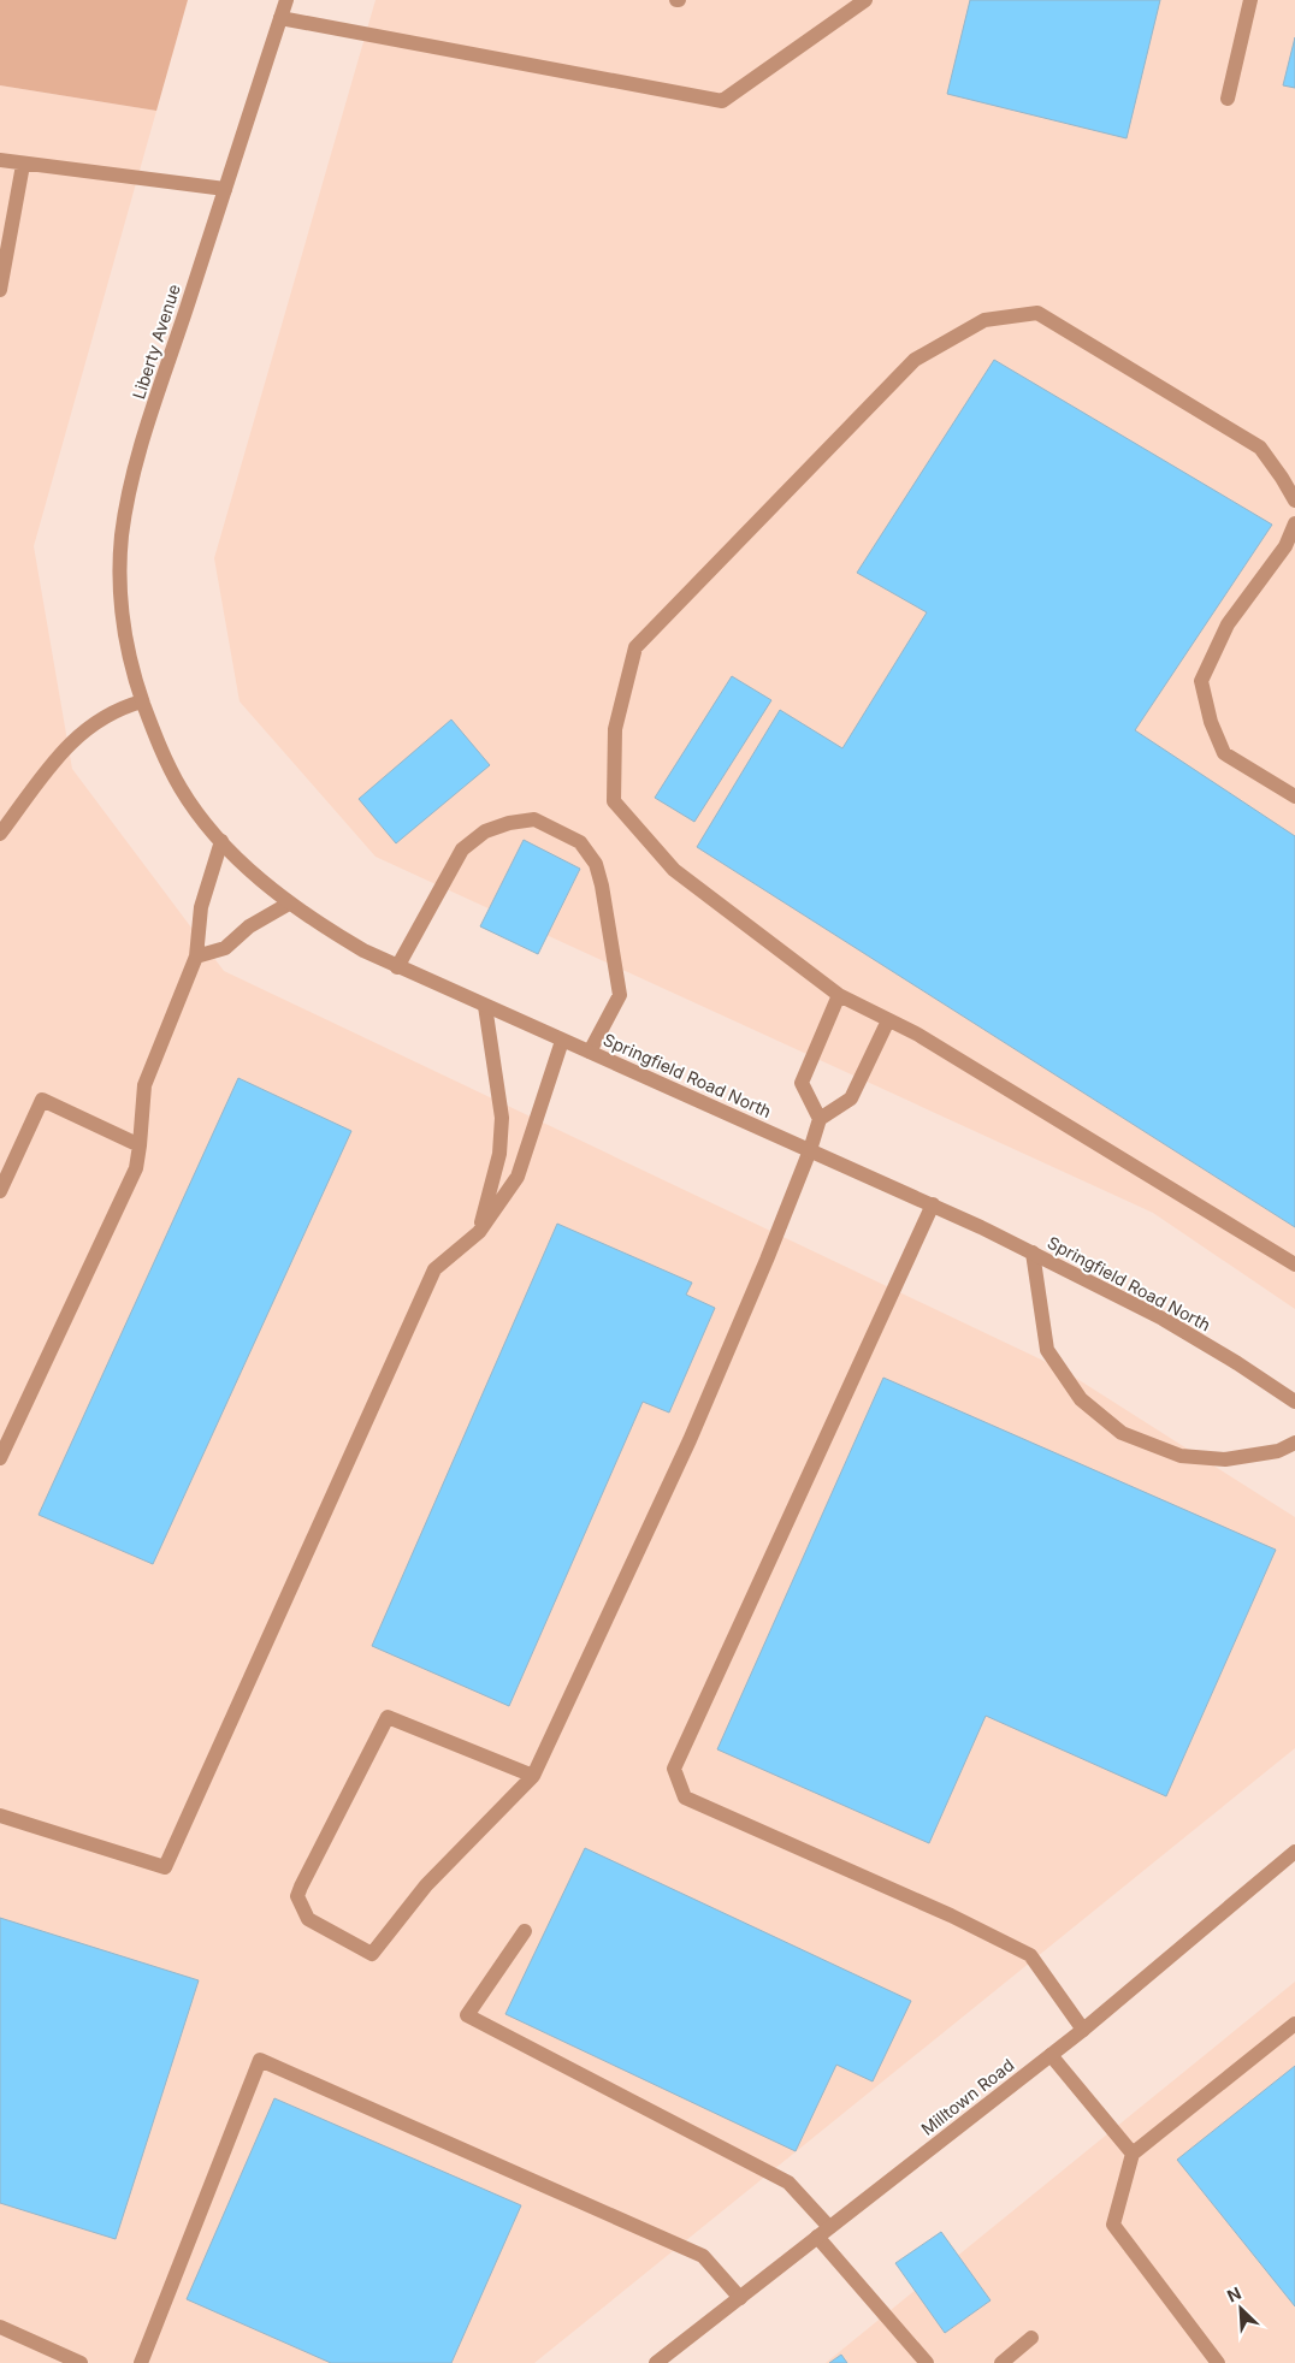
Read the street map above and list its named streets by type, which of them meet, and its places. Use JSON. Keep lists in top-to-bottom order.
{
  "streets": {
    "street": ["Liberty Avenue", "Springfield Road North", "Milltown Road"]
  },
  "crossings": [
    ["Liberty Avenue", "Springfield Road North"]
  ],
  "north": "top left"
}
